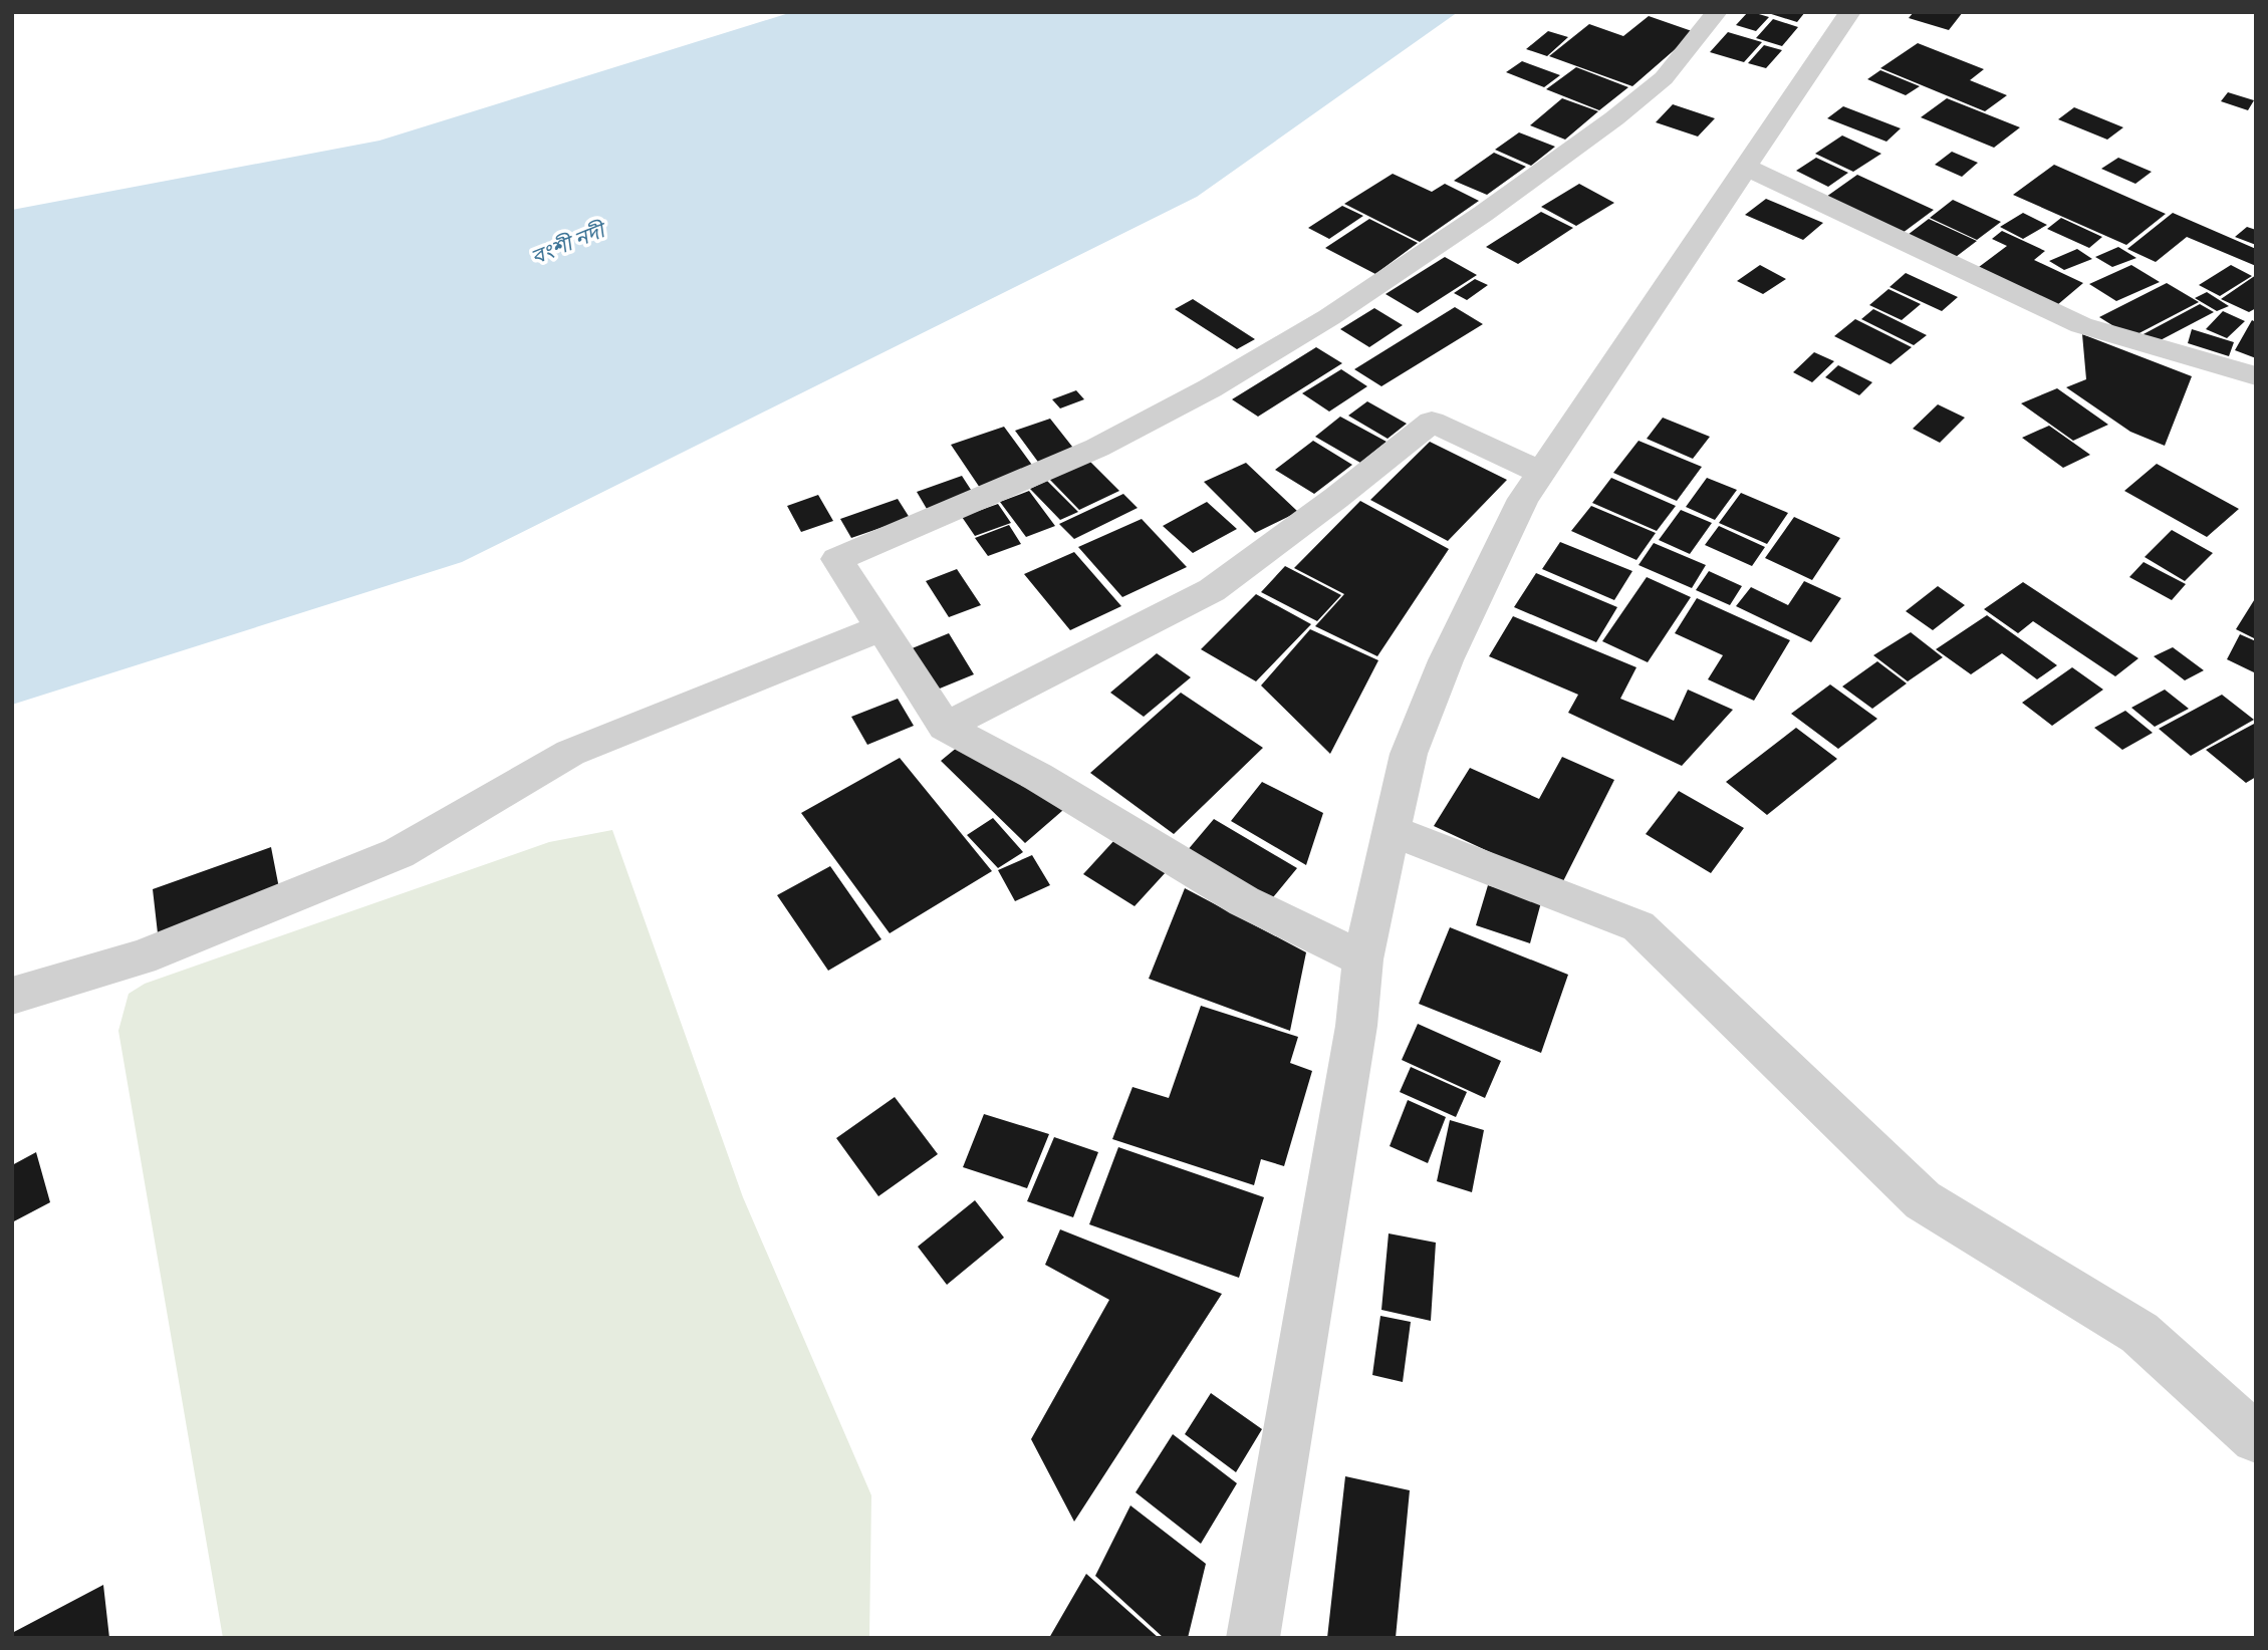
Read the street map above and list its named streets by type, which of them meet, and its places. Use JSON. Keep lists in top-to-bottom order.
{
  "water": ["বংশী নদী"]
}
